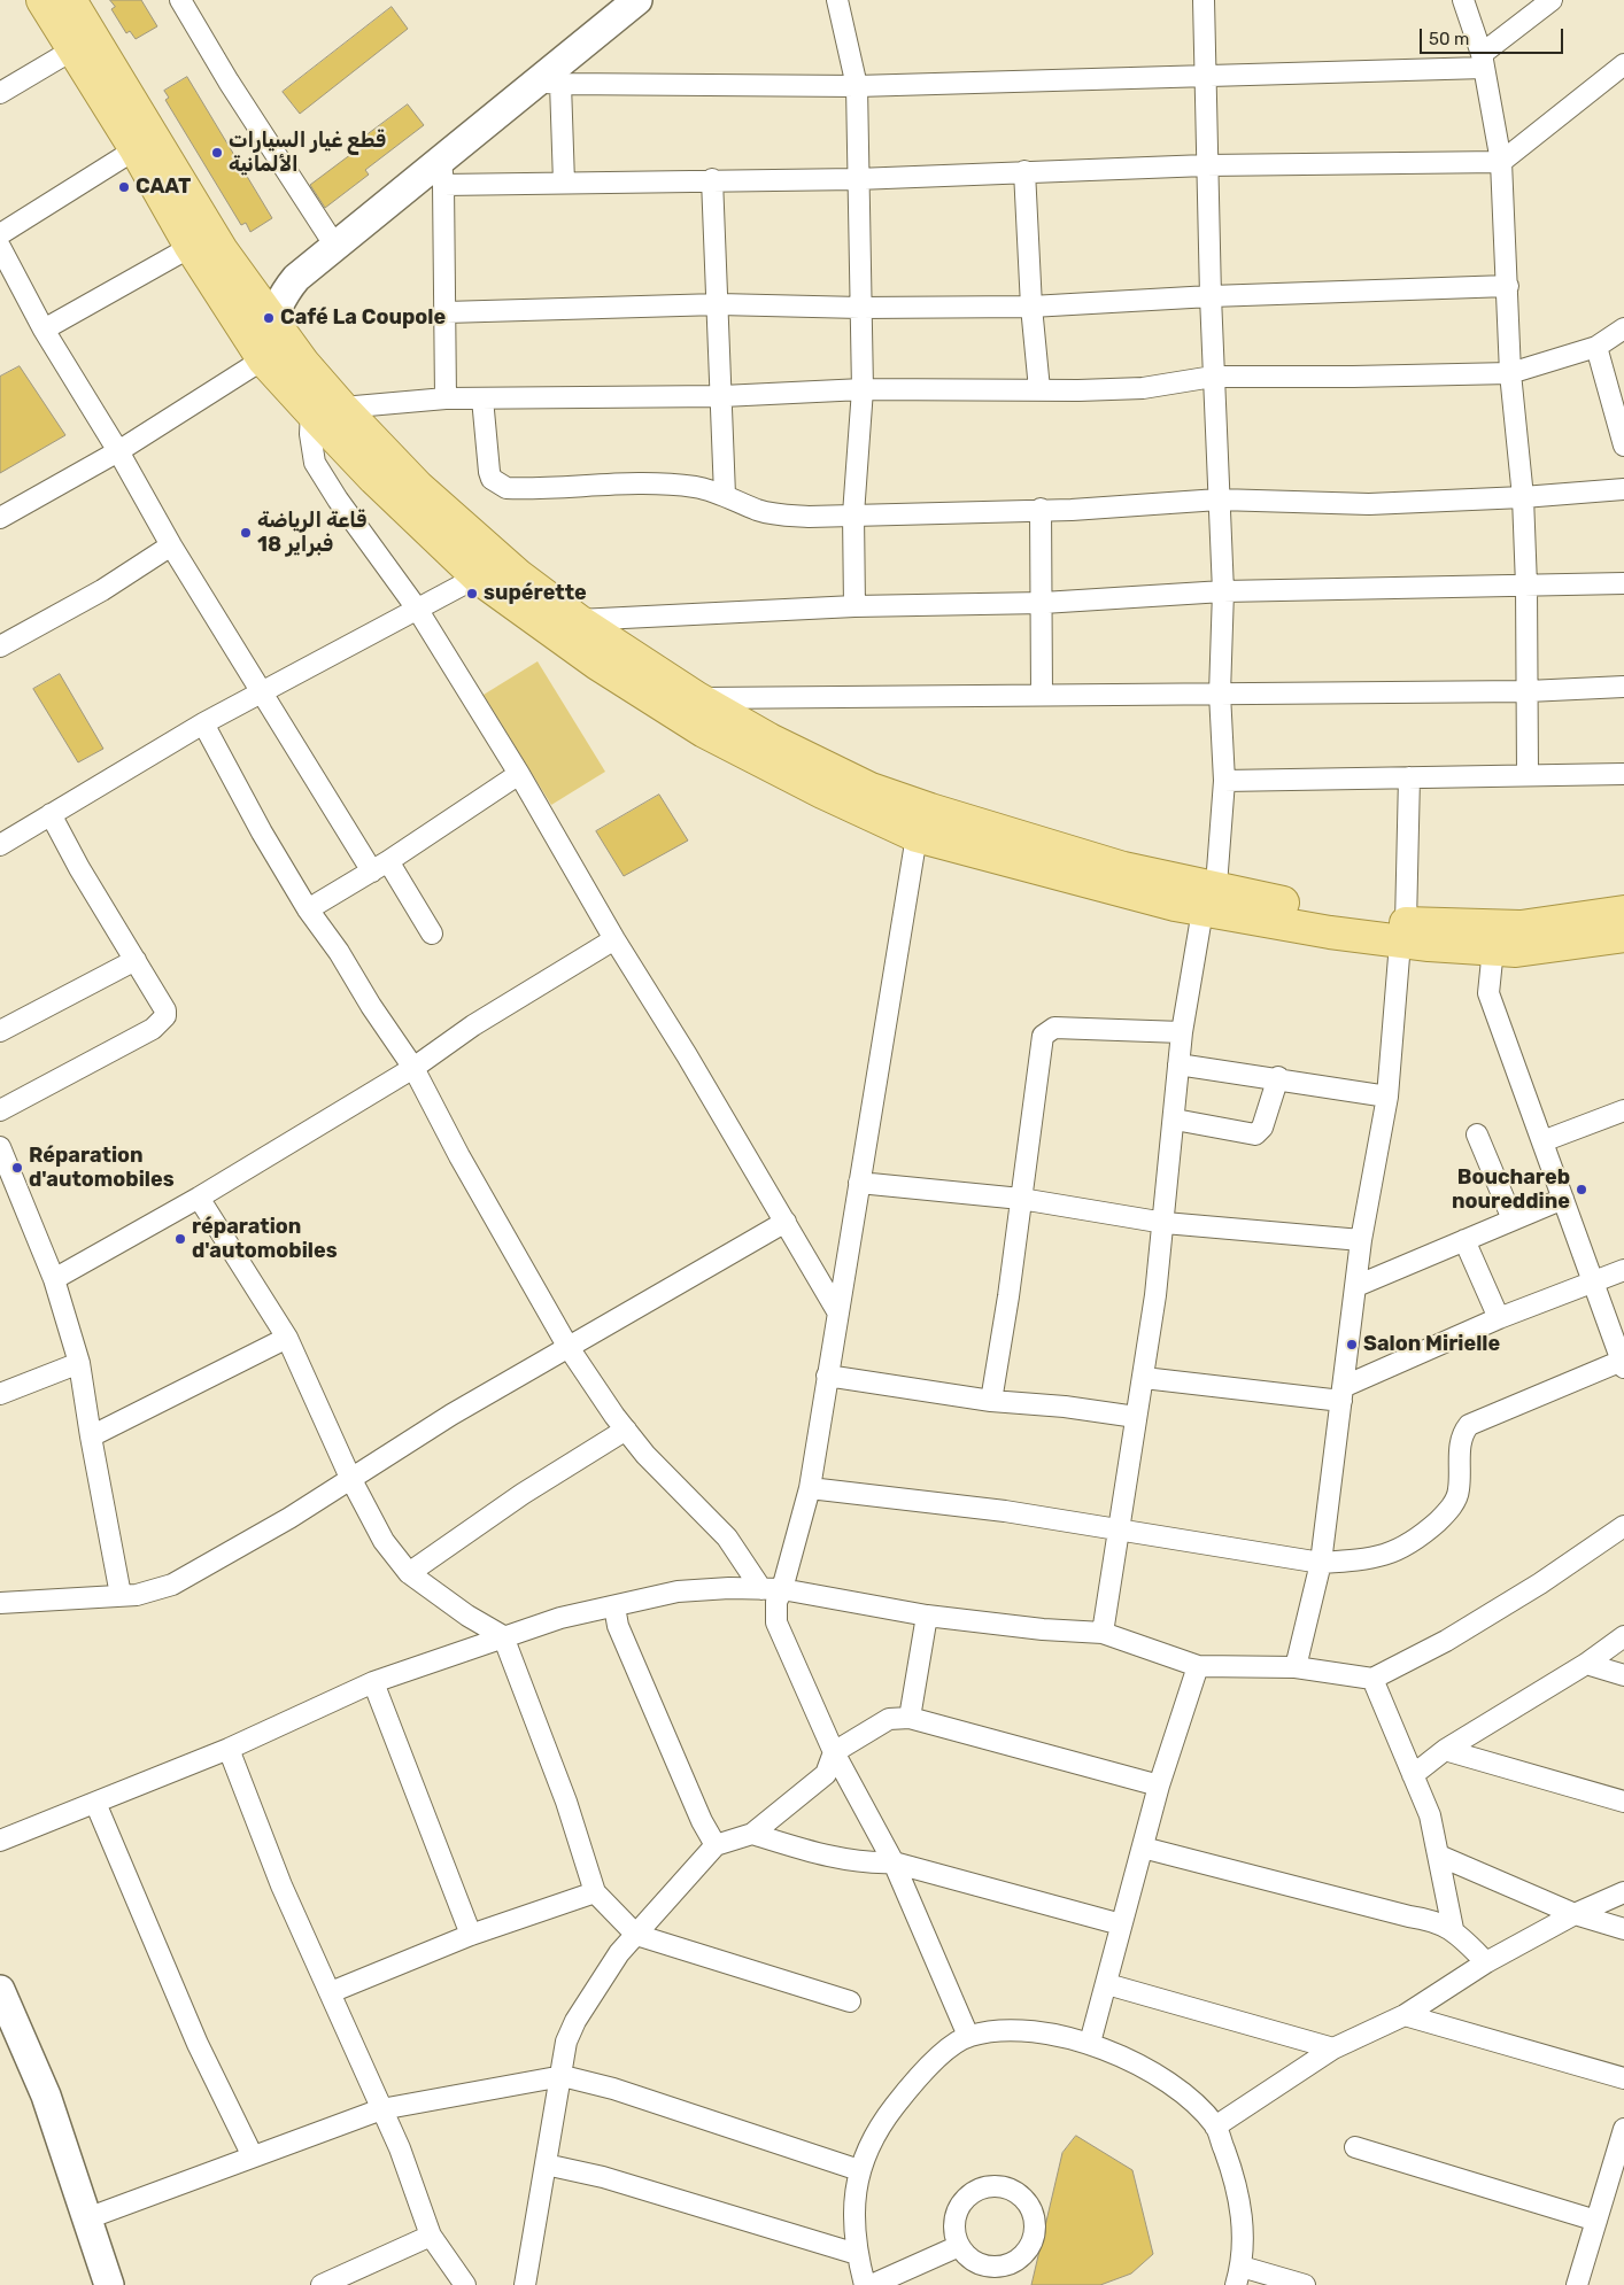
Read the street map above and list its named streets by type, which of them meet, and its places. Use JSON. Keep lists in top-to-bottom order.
{
  "places": [
    "قطع غيار السيارات الألمانية",
    "CAAT",
    "Café La Coupole",
    "قاعة الرياضة 18 فبراير",
    "supérette",
    "Réparation d'automobiles",
    "Bouchareb noureddine",
    "réparation d'automobiles",
    "Salon Mirielle"
  ],
  "scale_bar": "50 m"
}
